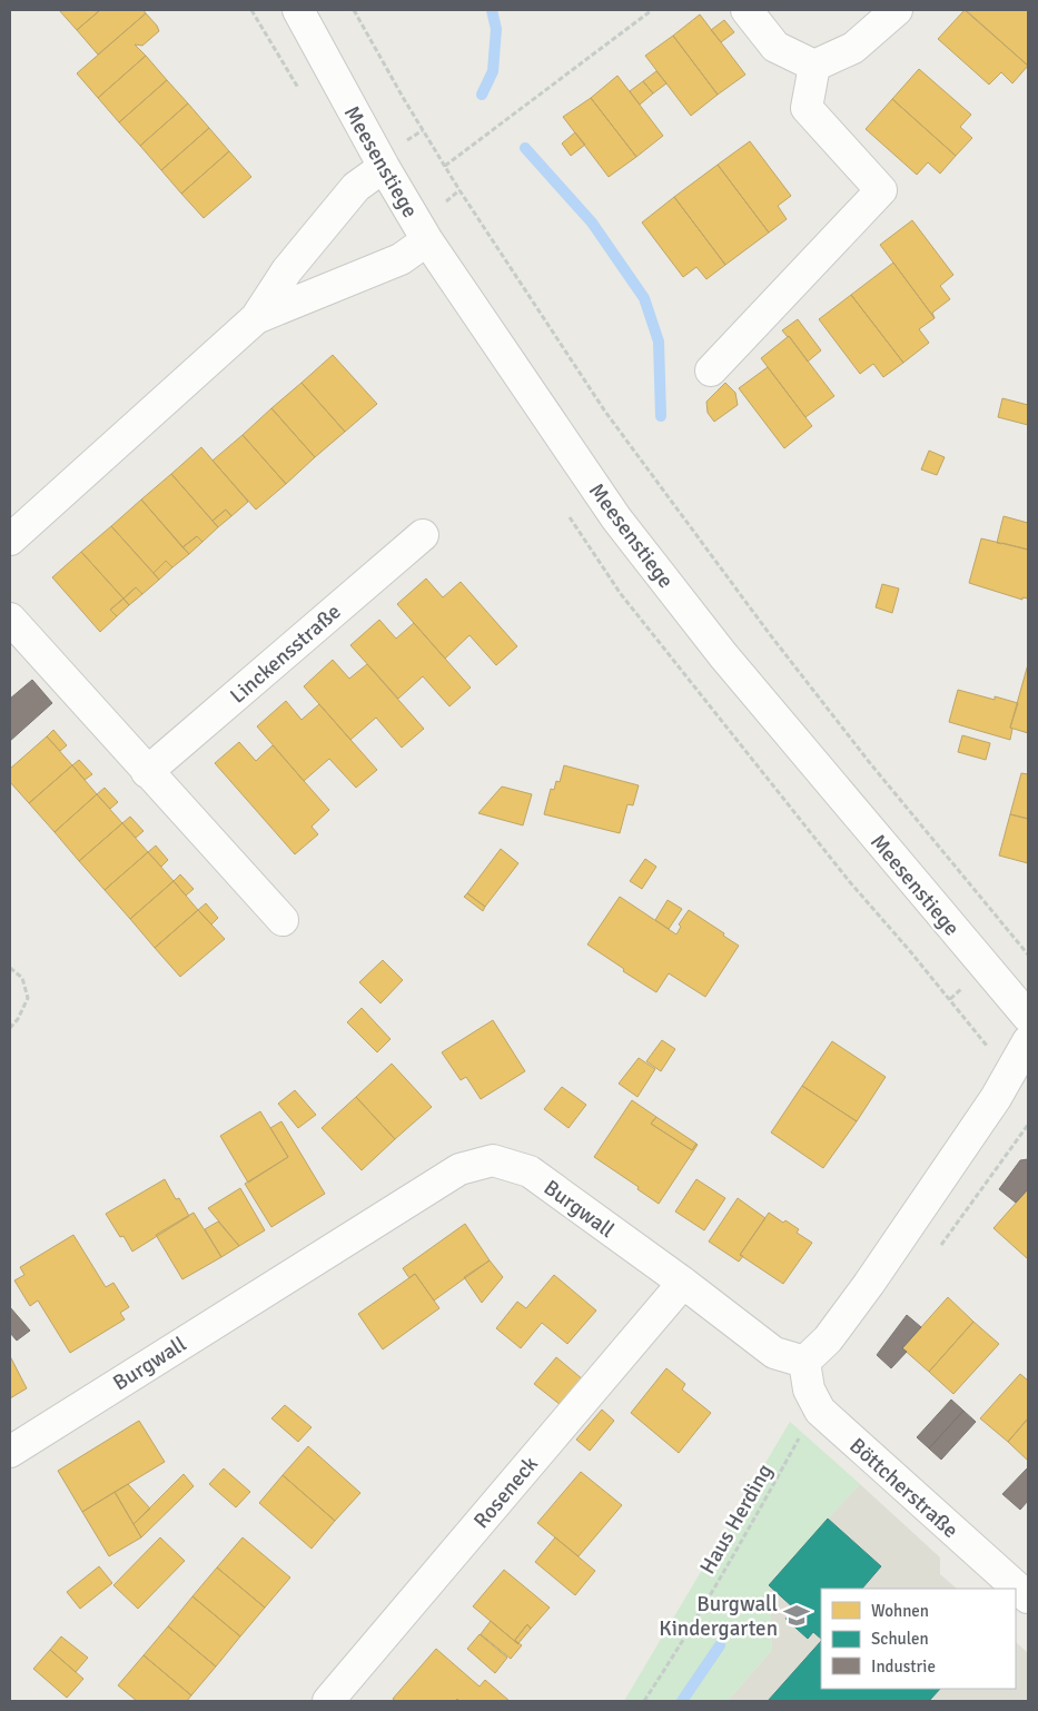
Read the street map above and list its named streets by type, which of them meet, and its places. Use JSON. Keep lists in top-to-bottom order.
{
  "streets": {
    "street": [
      "Meesenstiege",
      "Linckensstraße",
      "Burgwall",
      "Böttcherstraße",
      "Roseneck"
    ],
    "path": ["Haus Herding"]
  },
  "crossings": [
    ["Burgwall", "Böttcherstraße"],
    ["Burgwall", "Roseneck"],
    ["Böttcherstraße", "Haus Herding"]
  ],
  "places": {
    "school or university": ["Burgwall Kindergarten"]
  },
  "legend": ["Wohnen", "Schulen", "Industrie"]
}
